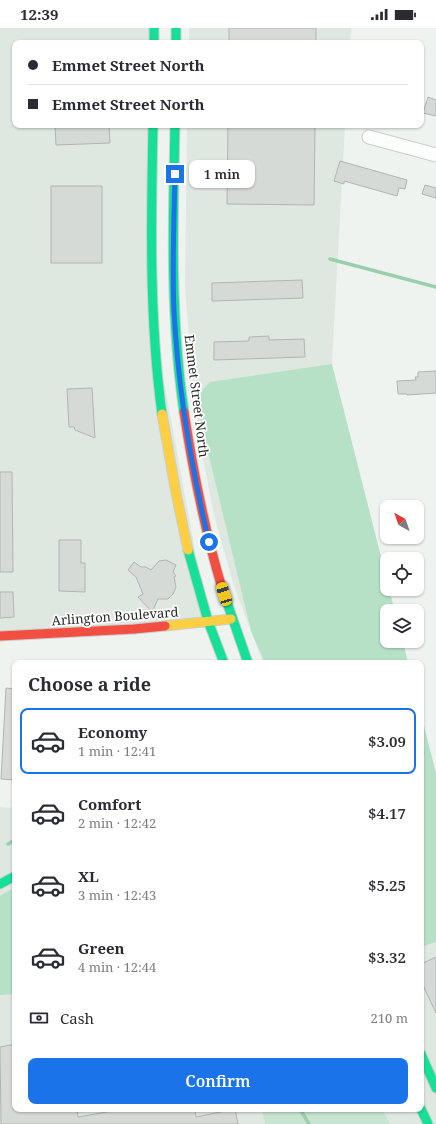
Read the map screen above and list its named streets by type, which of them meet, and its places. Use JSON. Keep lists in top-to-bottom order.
{
  "streets": {
    "main road": ["Emmet Street North", "Arlington Boulevard"]
  },
  "crossings": [
    ["Emmet Street North", "Arlington Boulevard"]
  ],
  "north": "top left",
  "page": {
    "status": "12:39",
    "banner": ["Emmet Street North", "Emmet Street North"],
    "bubble": "1 min",
    "heading": "Choose a ride",
    "list": [
      {
        "name": "Economy",
        "note": "1 min · 12:41",
        "value": "$3.09"
      },
      {
        "name": "Comfort",
        "note": "2 min · 12:42",
        "value": "$4.17"
      },
      {
        "name": "XL",
        "note": "3 min · 12:43",
        "value": "$5.25"
      },
      {
        "name": "Green",
        "note": "4 min · 12:44",
        "value": "$3.32"
      }
    ],
    "pay": ["Cash", "210 m"],
    "buttons": "Confirm"
  }
}
